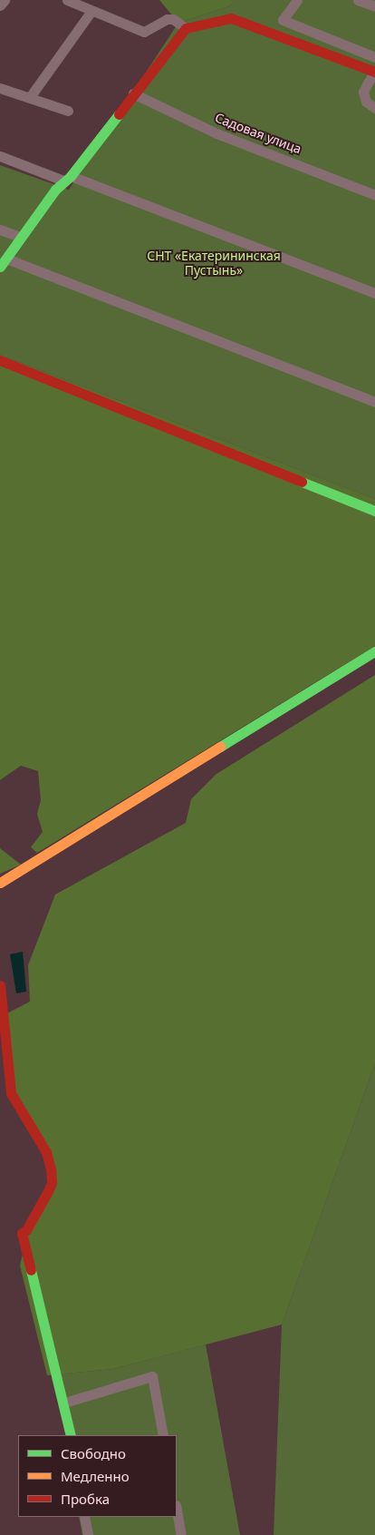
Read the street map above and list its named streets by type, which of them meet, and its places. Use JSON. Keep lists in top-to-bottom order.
{
  "streets": {
    "street": ["Садовая улица"]
  },
  "parks": ["СНТ «Екатерининская Пустынь»"],
  "legend": ["Свободно", "Медленно", "Пробка"]
}
